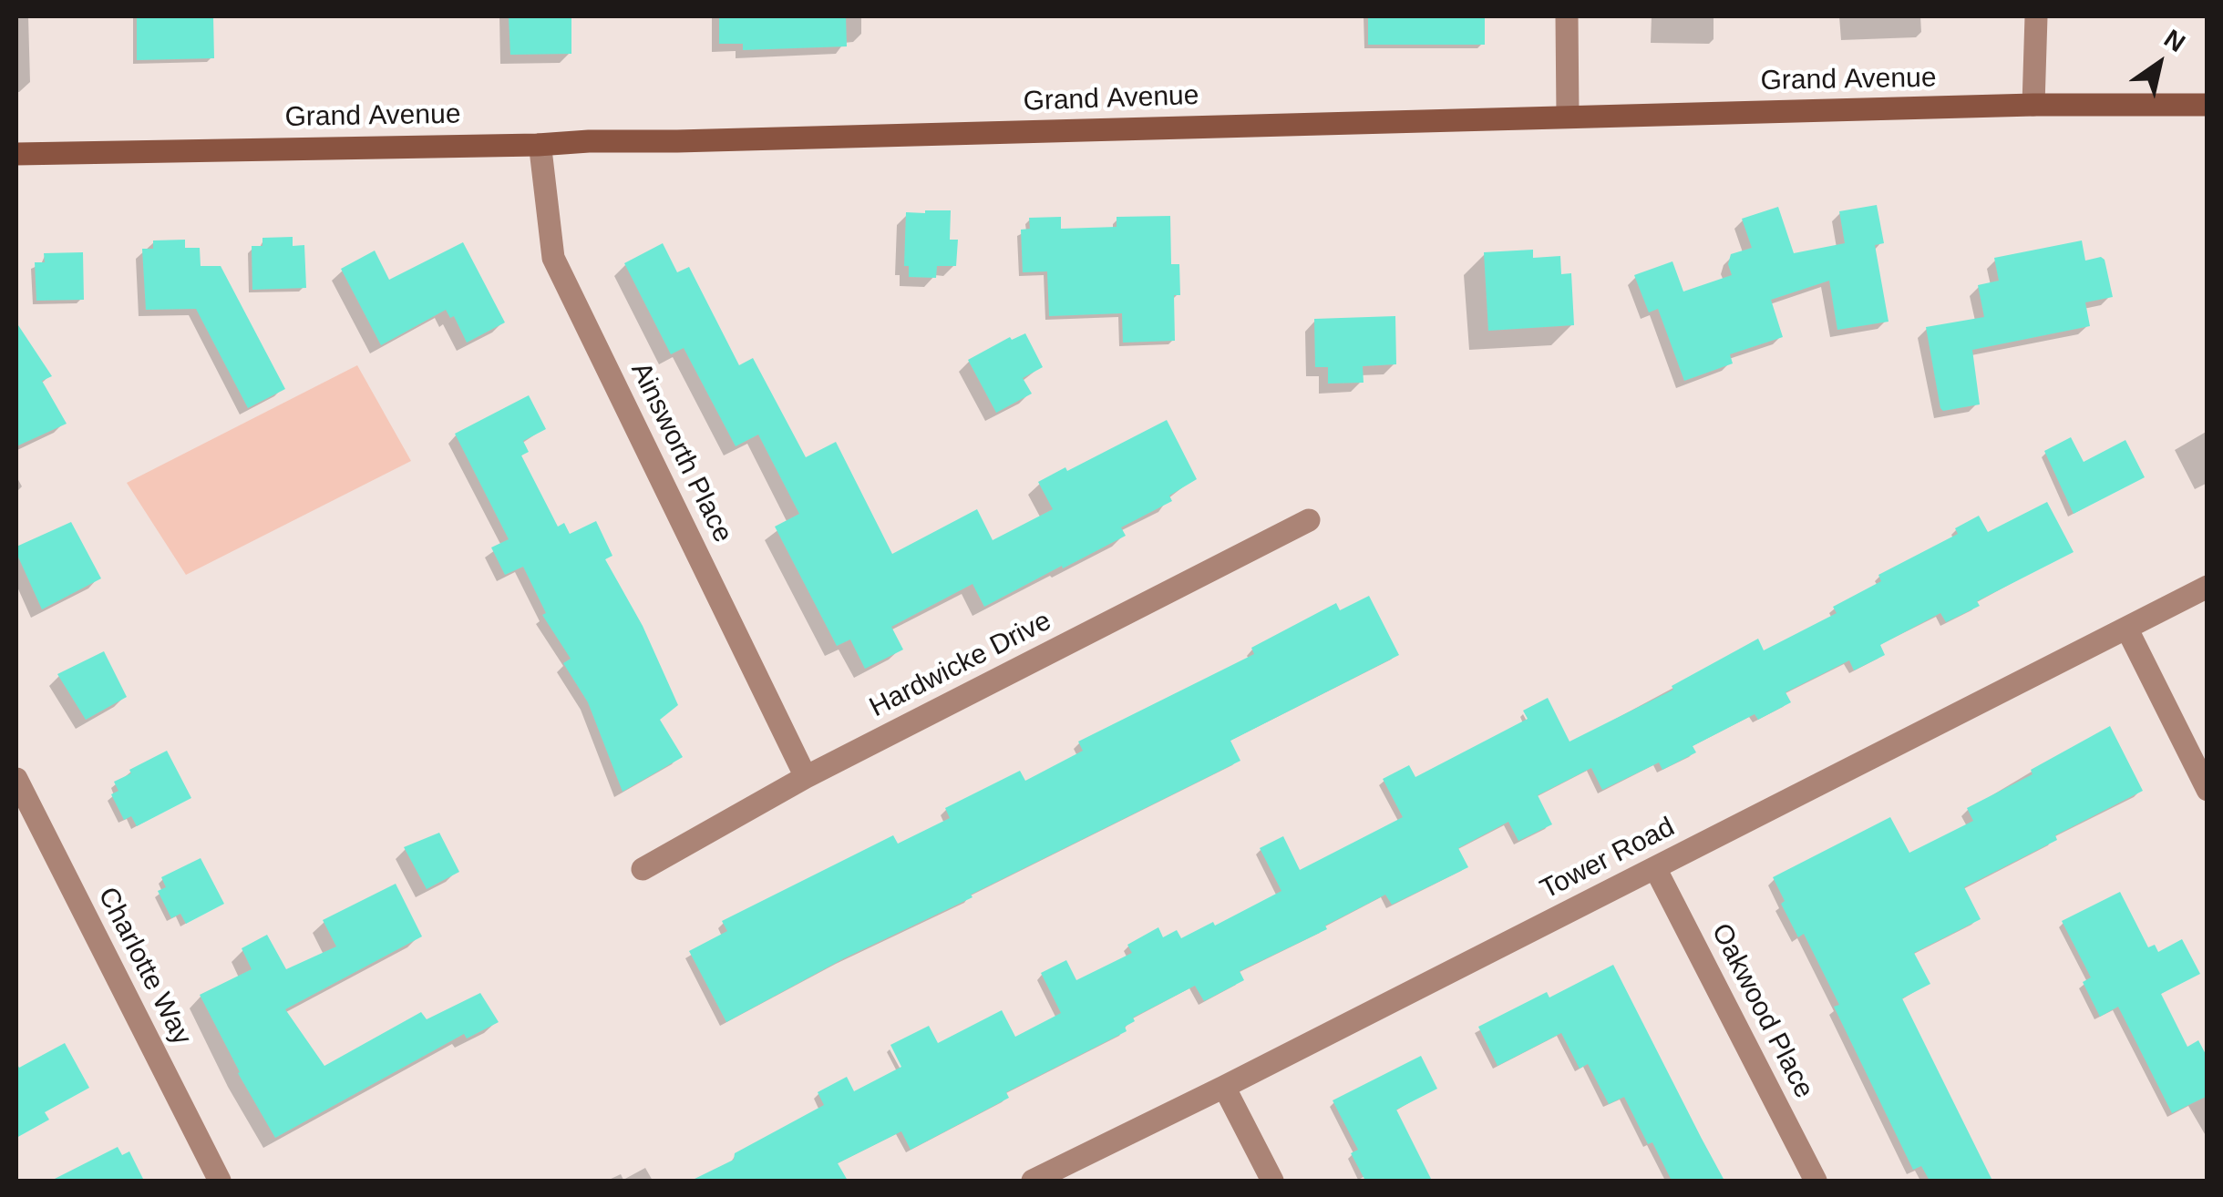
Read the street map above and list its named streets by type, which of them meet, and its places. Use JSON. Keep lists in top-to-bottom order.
{
  "streets": {
    "street": [
      "Grand Avenue",
      "Ainsworth Place",
      "Hardwicke Drive",
      "Tower Road",
      "Charlotte Way",
      "Oakwood Place"
    ]
  },
  "crossings": [
    ["Grand Avenue", "Ainsworth Place"],
    ["Ainsworth Place", "Hardwicke Drive"],
    ["Tower Road", "Oakwood Place"]
  ],
  "north": "top right"
}
